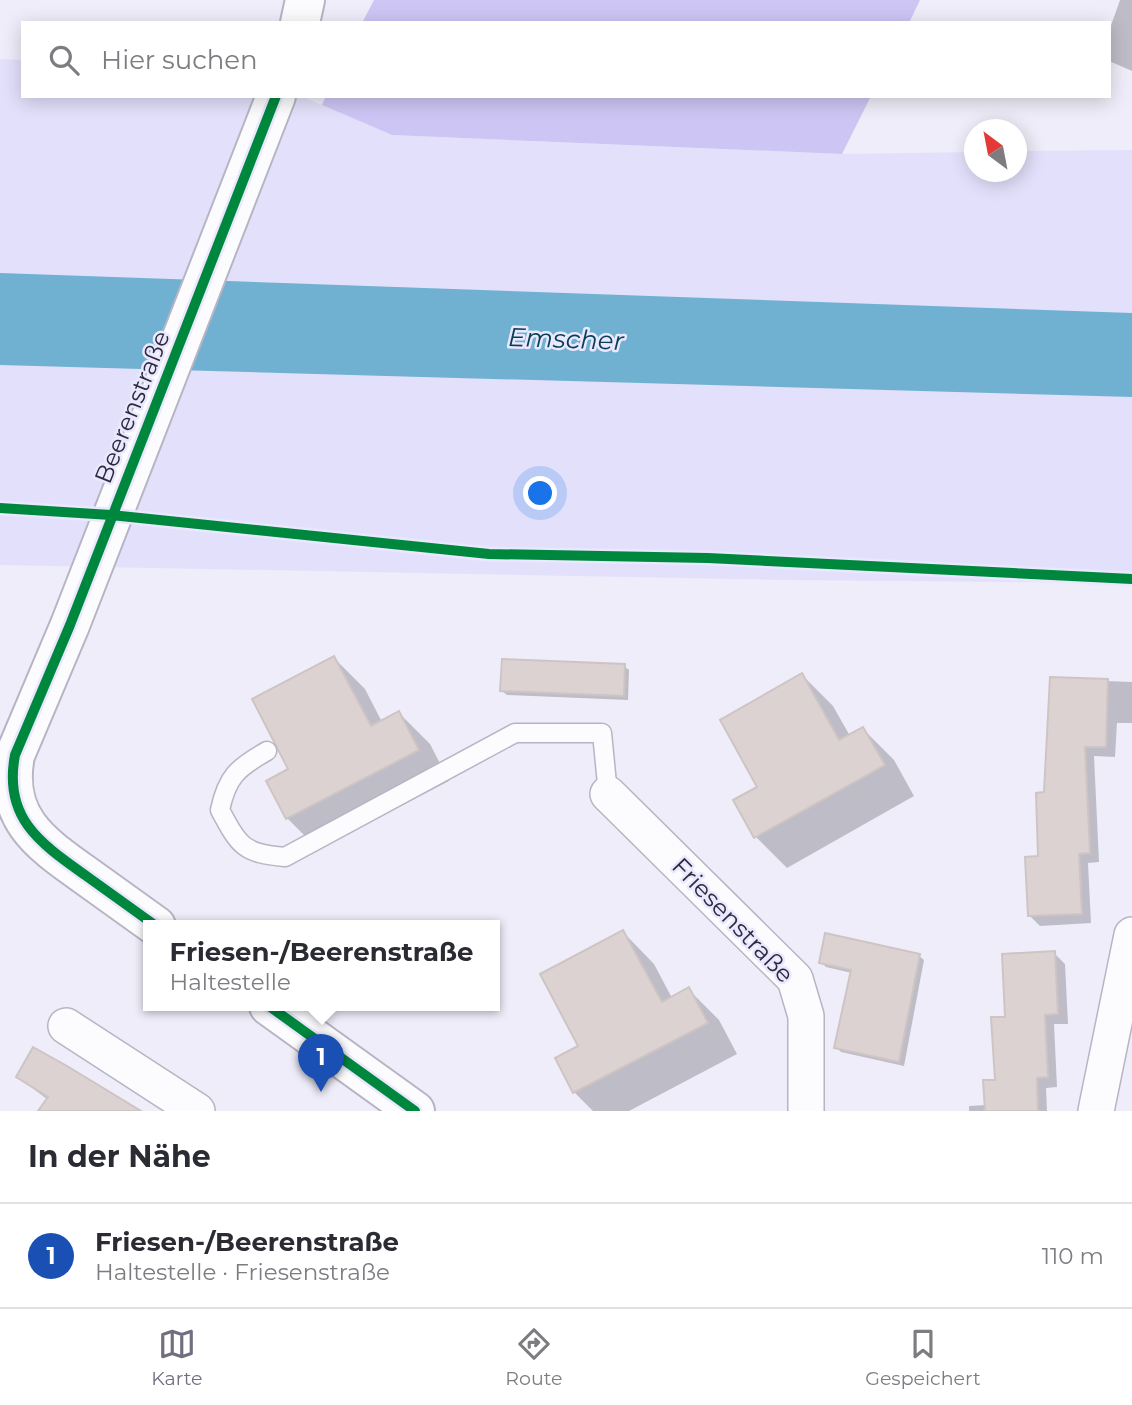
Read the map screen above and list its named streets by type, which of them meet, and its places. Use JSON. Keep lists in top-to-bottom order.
{
  "streets": {
    "main road": ["Beerenstraße"],
    "street": ["Friesenstraße"]
  },
  "water": ["Emscher"],
  "north": "top left",
  "page": {
    "search": "Hier suchen",
    "popup": ["Friesen-/Beerenstraße", "Haltestelle"],
    "pins": "1",
    "heading": "In der Nähe",
    "list": [
      {
        "mark": "1",
        "name": "Friesen-/Beerenstraße",
        "note": "Haltestelle · Friesenstraße",
        "value": "110 m"
      }
    ],
    "nav": ["Karte", "Route", "Gespeichert"]
  }
}
